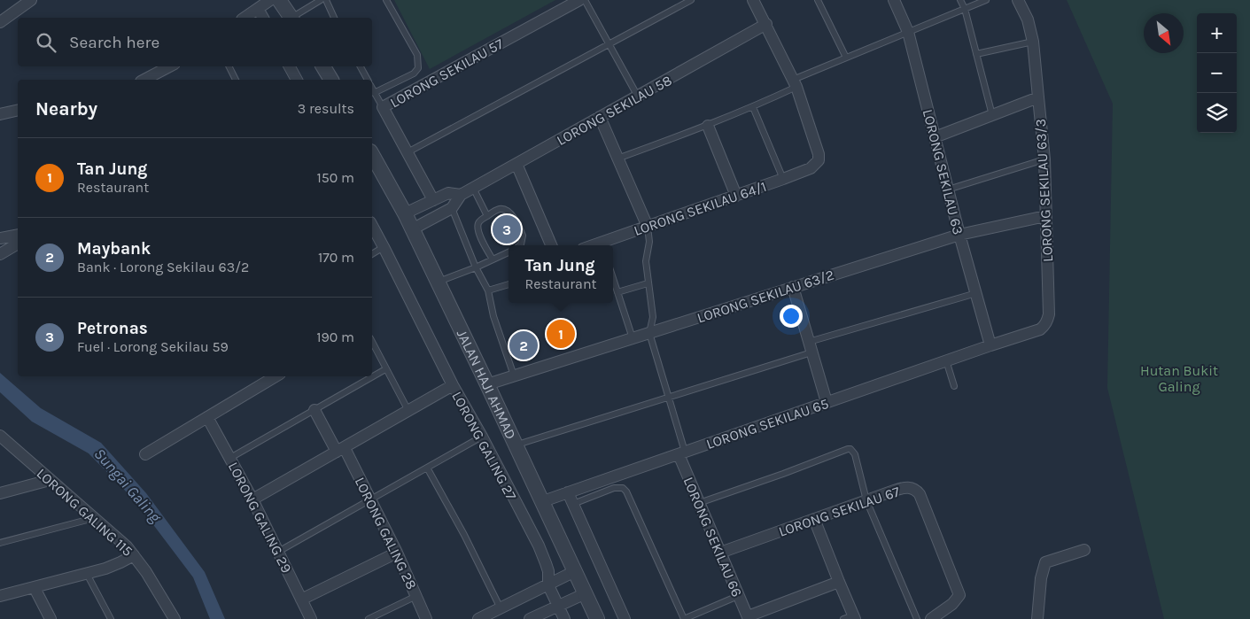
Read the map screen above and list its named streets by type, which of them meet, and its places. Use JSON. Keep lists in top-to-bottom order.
{
  "streets": {
    "street": [
      "LORONG SEKILAU 57",
      "LORONG SEKILAU 58",
      "LORONG SEKILAU 63",
      "LORONG SEKILAU 63/3",
      "LORONG SEKILAU 64/1",
      "LORONG SEKILAU 63/2",
      "JALAN HAJI AHMAD",
      "LORONG SEKILAU 65",
      "LORONG GALING 27",
      "LORONG SEKILAU 67",
      "LORONG GALING 115",
      "LORONG GALING 29",
      "LORONG GALING 28",
      "LORONG SEKILAU 66"
    ]
  },
  "crossings": [
    ["LORONG SEKILAU 57", "LORONG SEKILAU 58"],
    ["LORONG SEKILAU 58", "JALAN HAJI AHMAD"],
    ["LORONG SEKILAU 63", "LORONG SEKILAU 63/3"],
    ["LORONG SEKILAU 63", "LORONG SEKILAU 63/2"],
    ["LORONG SEKILAU 63", "LORONG SEKILAU 65"],
    ["LORONG SEKILAU 63/3", "LORONG SEKILAU 63/2"],
    ["LORONG SEKILAU 63/3", "LORONG SEKILAU 65"],
    ["LORONG SEKILAU 63/2", "JALAN HAJI AHMAD"],
    ["JALAN HAJI AHMAD", "LORONG SEKILAU 65"],
    ["LORONG SEKILAU 65", "LORONG SEKILAU 66"],
    ["LORONG GALING 27", "LORONG GALING 29"],
    ["LORONG GALING 27", "LORONG GALING 28"],
    ["LORONG SEKILAU 67", "LORONG SEKILAU 66"]
  ],
  "water": ["Sungai Galing"],
  "parks": ["Hutan Bukit Galing"],
  "north": "bottom right",
  "page": {
    "map_buttons": ["+", "−"],
    "search": "Search here",
    "heading": ["Nearby", "3 results"],
    "list": [
      {
        "mark": "1",
        "name": "Tan Jung",
        "note": "Restaurant",
        "value": "150 m"
      },
      {
        "mark": "2",
        "name": "Maybank",
        "note": "Bank · Lorong Sekilau 63/2",
        "value": "170 m"
      },
      {
        "mark": "3",
        "name": "Petronas",
        "note": "Fuel · Lorong Sekilau 59",
        "value": "190 m"
      }
    ],
    "pins": ["3", "1", "2"],
    "popup": ["Tan Jung", "Restaurant"]
  }
}
